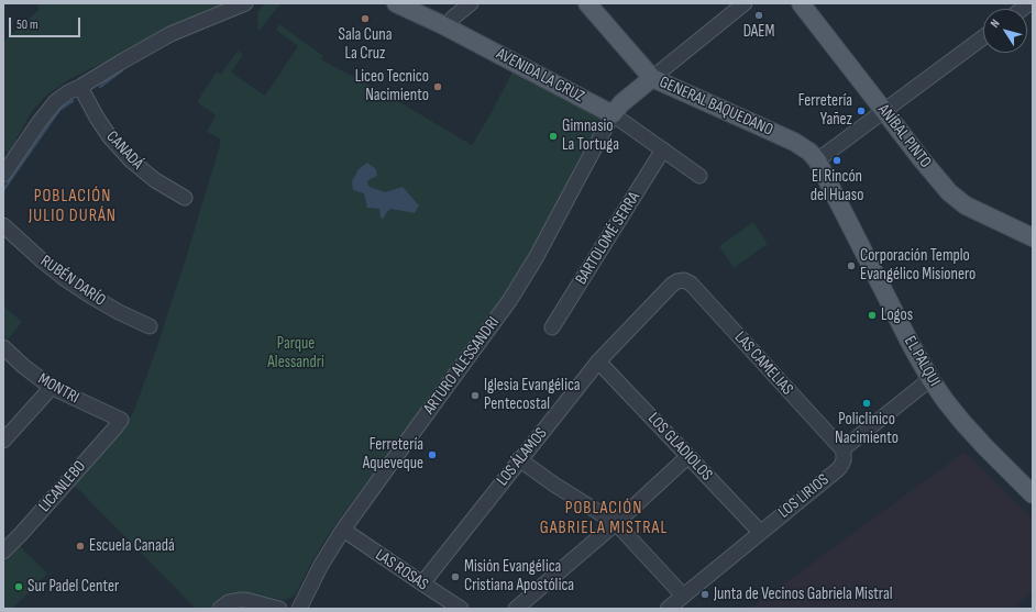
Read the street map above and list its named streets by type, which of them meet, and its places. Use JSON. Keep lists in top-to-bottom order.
{
  "streets": {
    "main road": [
      "AVENIDA LA CRUZ",
      "GENERAL BAQUEDANO",
      "ANÍBAL PINTO",
      "EL PALQUI"
    ],
    "street": [
      "CANADÁ",
      "BARTOLOMÉ SERRA",
      "RUBÉN DARÍO",
      "LAS CAMELIAS",
      "ARTURO ALESSANDRI",
      "MONTRI",
      "LOS GLADIOLOS",
      "LOS ÁLAMOS",
      "LICANLEBO",
      "LOS LIRIOS",
      "LAS ROSAS"
    ]
  },
  "crossings": [
    ["AVENIDA LA CRUZ", "BARTOLOMÉ SERRA"],
    ["AVENIDA LA CRUZ", "ARTURO ALESSANDRI"],
    ["GENERAL BAQUEDANO", "EL PALQUI"],
    ["LAS CAMELIAS", "LOS ÁLAMOS"],
    ["LAS CAMELIAS", "LOS LIRIOS"],
    ["ARTURO ALESSANDRI", "LAS ROSAS"],
    ["MONTRI", "LICANLEBO"],
    ["LOS GLADIOLOS", "LOS ÁLAMOS"],
    ["LOS GLADIOLOS", "LOS LIRIOS"],
    ["LOS ÁLAMOS", "LAS ROSAS"]
  ],
  "districts": ["POBLACIÓN JULIO DURÁN", "POBLACIÓN GABRIELA MISTRAL"],
  "parks": ["Parque Alessandri"],
  "places": [
    "DAEM",
    "Sala Cuna La Cruz",
    "Liceo Tecnico Nacimiento",
    "Ferretería Yañez",
    "Gimnasio La Tortuga",
    "El Rincón del Huaso",
    "Corporación Templo Evangélico Misionero",
    "Logos",
    "Iglesia Evangélica Pentecostal",
    "Policlinico Nacimiento",
    "Ferretería Aqueveque",
    "Escuela Canadá",
    "Misión Evangélica Cristiana Apostólica",
    "Sur Padel Center",
    "Junta de Vecinos Gabriela Mistral"
  ],
  "scale_bar": "50 m",
  "north": "top left"
}
